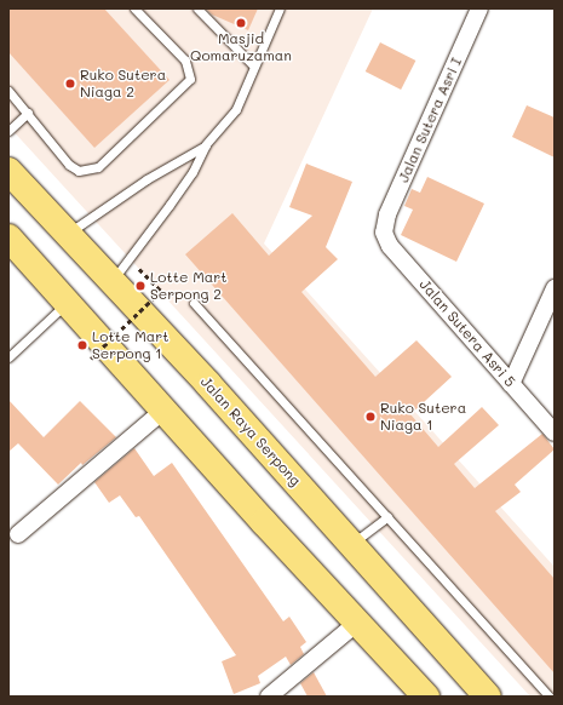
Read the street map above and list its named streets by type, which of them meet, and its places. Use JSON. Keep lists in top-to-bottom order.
{
  "streets": {
    "main road": ["Jalan Raya Serpong"],
    "street": ["Jalan Sutera Asri I", "Jalan Sutera Asri 5"]
  },
  "crossings": [
    ["Jalan Sutera Asri I", "Jalan Sutera Asri 5"]
  ],
  "places": [
    "Masjid Qomaruzaman",
    "Ruko Sutera Niaga 2",
    "Lotte Mart Serpong 2",
    "Lotte Mart Serpong 1",
    "Ruko Sutera Niaga 1"
  ]
}
